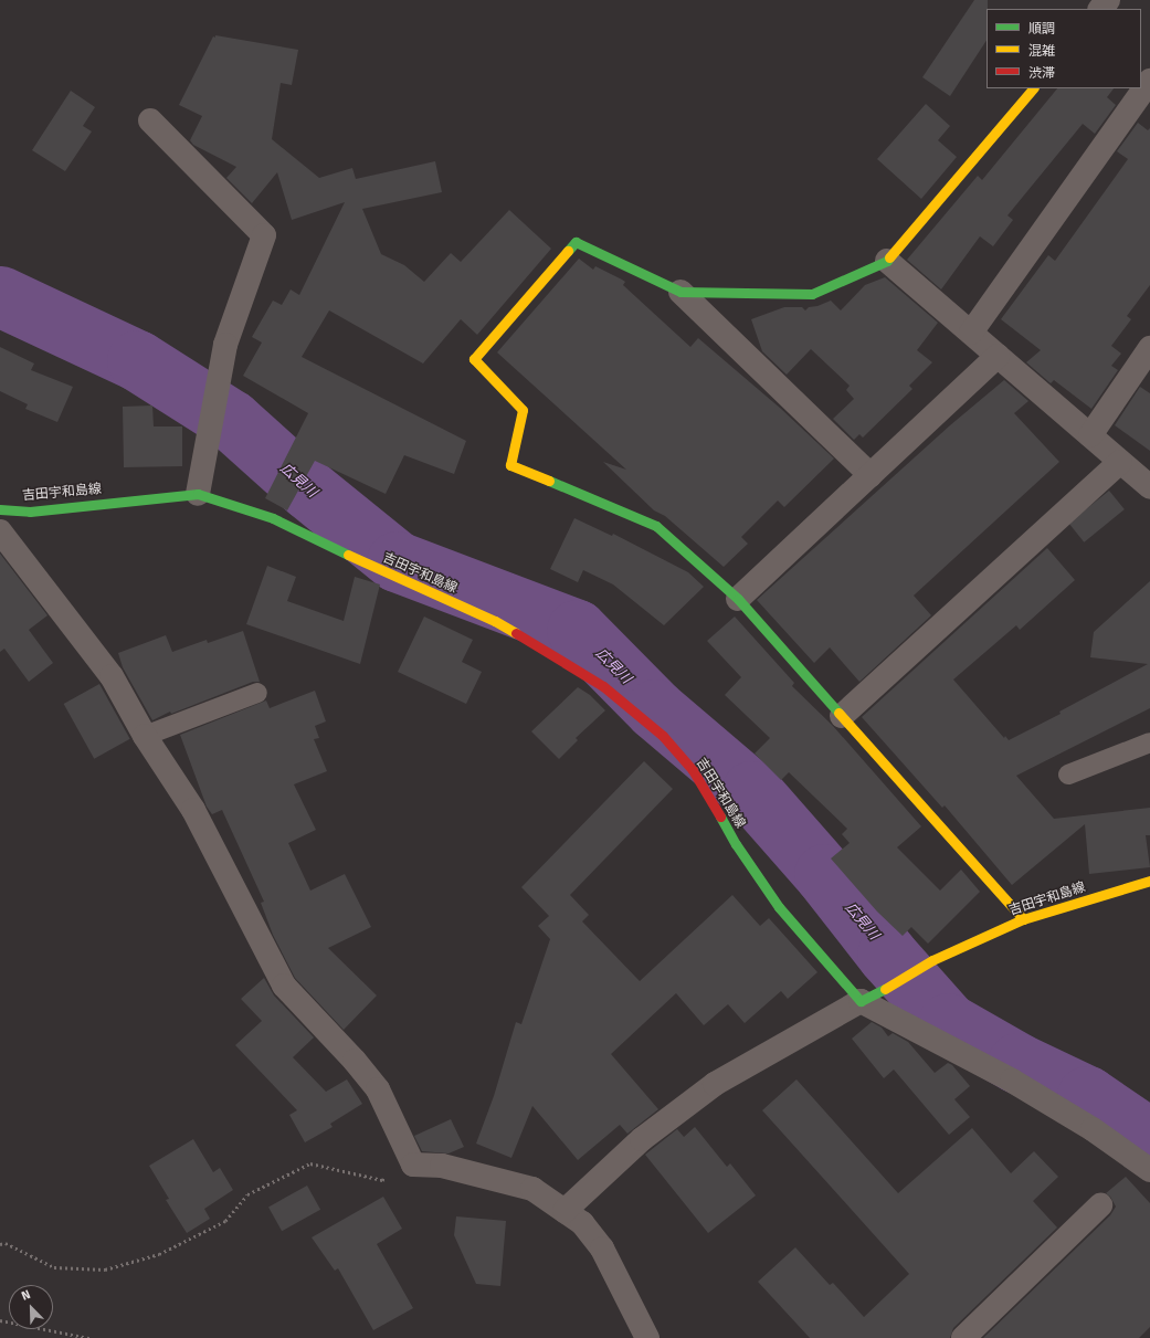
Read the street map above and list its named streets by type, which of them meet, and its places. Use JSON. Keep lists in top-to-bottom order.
{
  "streets": {
    "street": ["吉田宇和島線"]
  },
  "water": ["広見川"],
  "legend": ["順調", "混雑", "渋滞"],
  "north": "top left"
}
